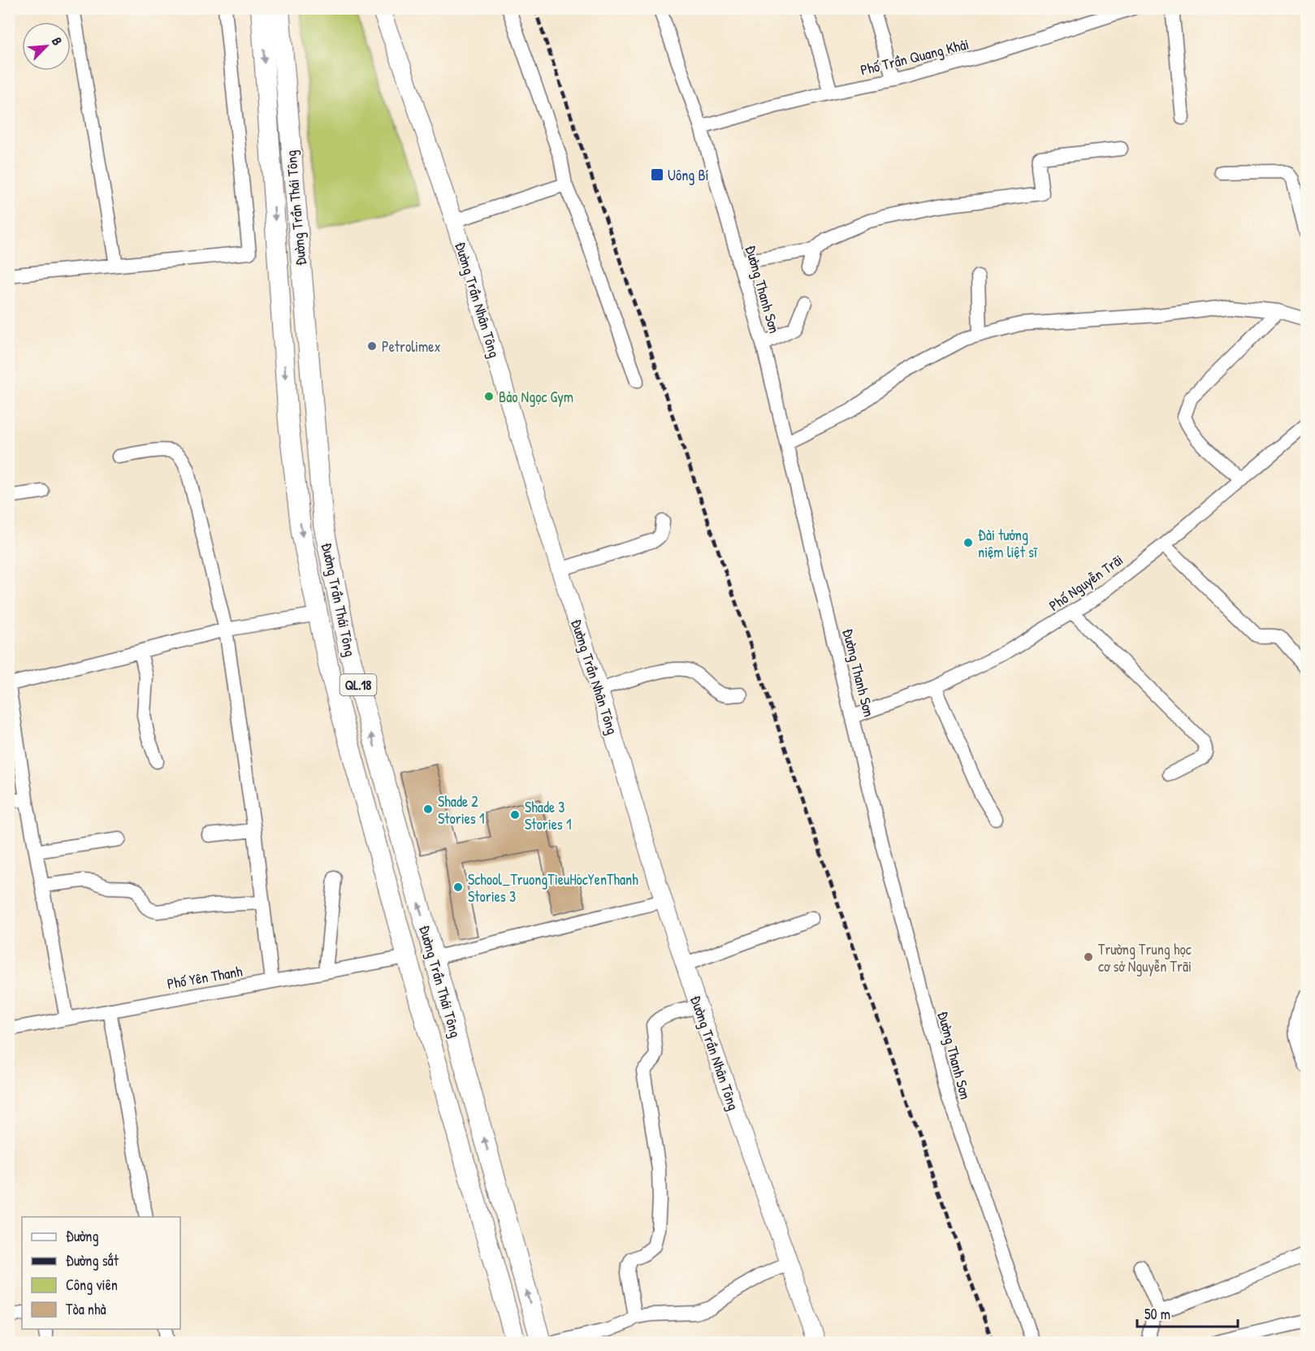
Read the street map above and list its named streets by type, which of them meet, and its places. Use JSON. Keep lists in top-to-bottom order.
{
  "streets": {
    "highway": ["Đường Trần Thái Tông", "QL.18"],
    "main road": ["Đường Trần Nhân Tông"],
    "street": [
      "Phố Trần Quang Khải",
      "Đường Thanh Sơn",
      "Phố Nguyễn Trãi",
      "Phố Yên Thanh"
    ]
  },
  "crossings": [
    ["Phố Trần Quang Khải", "Đường Thanh Sơn"],
    ["Đường Trần Thái Tông", "Phố Yên Thanh"],
    ["Đường Thanh Sơn", "Phố Nguyễn Trãi"]
  ],
  "places": {
    "transit": ["Uông Bí"],
    "other": [
      "Petrolimex",
      "Bảo Ngọc Gym",
      "Đài tưởng niệm liệt sĩ",
      "Shade 2 Stories 1",
      "Shade 3 Stories 1",
      "School_TruongTieuHocYenThanh Stories 3",
      "Trường Trung học cơ sở Nguyễn Trãi"
    ]
  },
  "legend": [
    "Đường",
    "Đường sắt",
    "Công viên",
    "Tòa nhà"
  ],
  "scale_bar": "50 m",
  "north": "top right"
}
